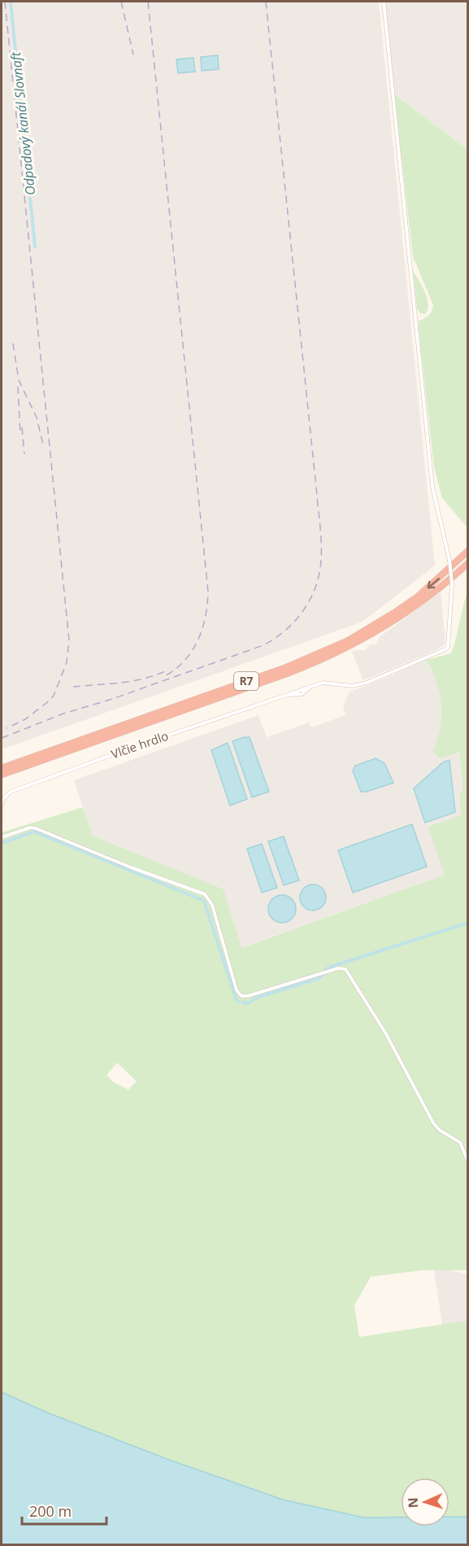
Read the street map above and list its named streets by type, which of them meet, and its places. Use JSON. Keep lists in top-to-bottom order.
{
  "streets": {
    "highway": ["R7"],
    "street": ["Vlčie hrdlo"]
  },
  "water": ["Odpadový kanál Slovnaft"],
  "scale_bar": "200 m",
  "north": "left"
}
